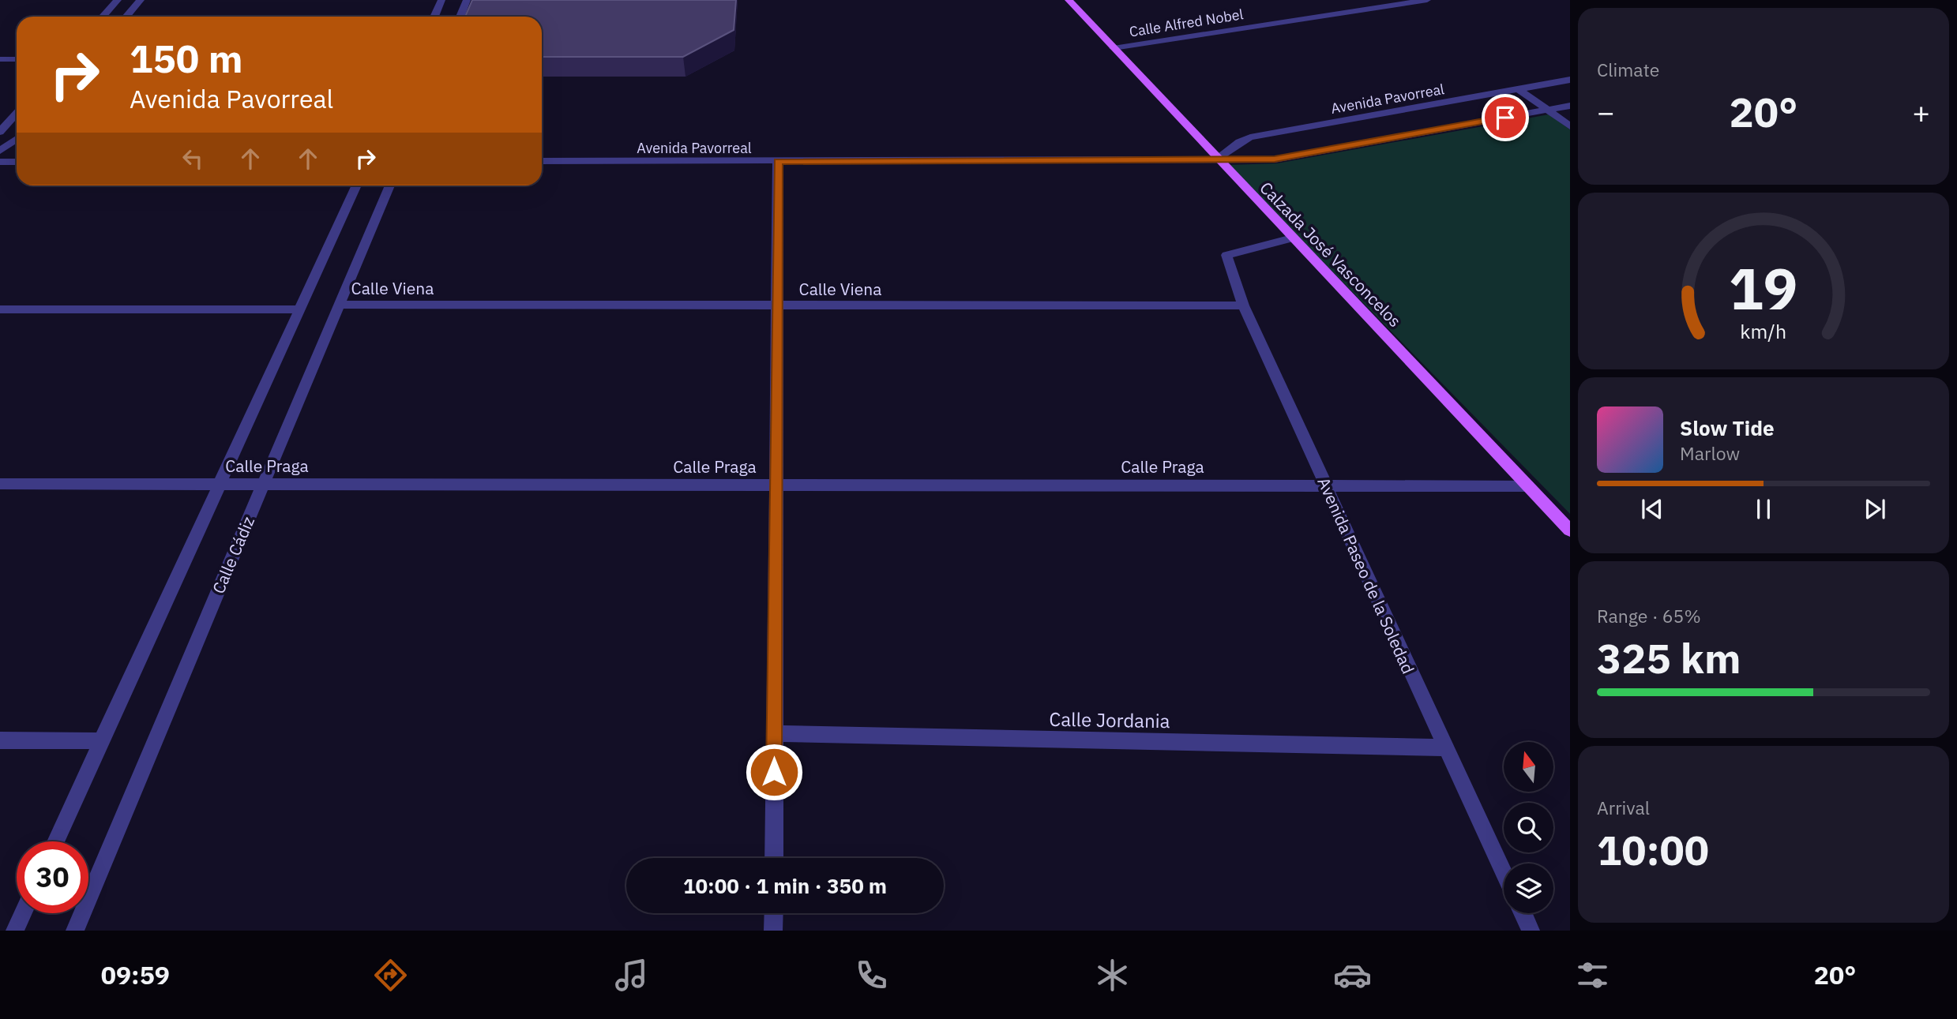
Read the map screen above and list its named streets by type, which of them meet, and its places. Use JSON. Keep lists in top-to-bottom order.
{
  "streets": {
    "main road": ["Calzada José Vasconcelos"],
    "street": [
      "Calle Alfred Nobel",
      "Avenida Pavorreal",
      "Calle Viena",
      "Calle Praga",
      "Calle Cádiz",
      "Avenida Paseo de la Soledad",
      "Calle Jordania"
    ]
  },
  "crossings": [
    ["Calle Alfred Nobel", "Calzada José Vasconcelos"],
    ["Avenida Pavorreal", "Calzada José Vasconcelos"],
    ["Calzada José Vasconcelos", "Calle Praga"],
    ["Calzada José Vasconcelos", "Avenida Paseo de la Soledad"],
    ["Calle Viena", "Calle Cádiz"],
    ["Calle Viena", "Avenida Paseo de la Soledad"],
    ["Calle Praga", "Calle Cádiz"],
    ["Calle Praga", "Avenida Paseo de la Soledad"],
    ["Avenida Paseo de la Soledad", "Calle Jordania"]
  ],
  "north": "top",
  "page": {
    "tile": [
      "Climate",
      ["Range · 65%", "325 km"],
      ["Arrival", "10:00"]
    ],
    "turn": ["150 m", "Avenida Pavorreal"],
    "heat": ["−", "20°", "+"],
    "song": ["Slow Tide", "Marlow"],
    "limit": "30",
    "trip": "10:00 · 1 min · 350 m",
    "tabs": ["09:59", "20°"],
    "gauge": ["19", "km/h"]
  }
}
